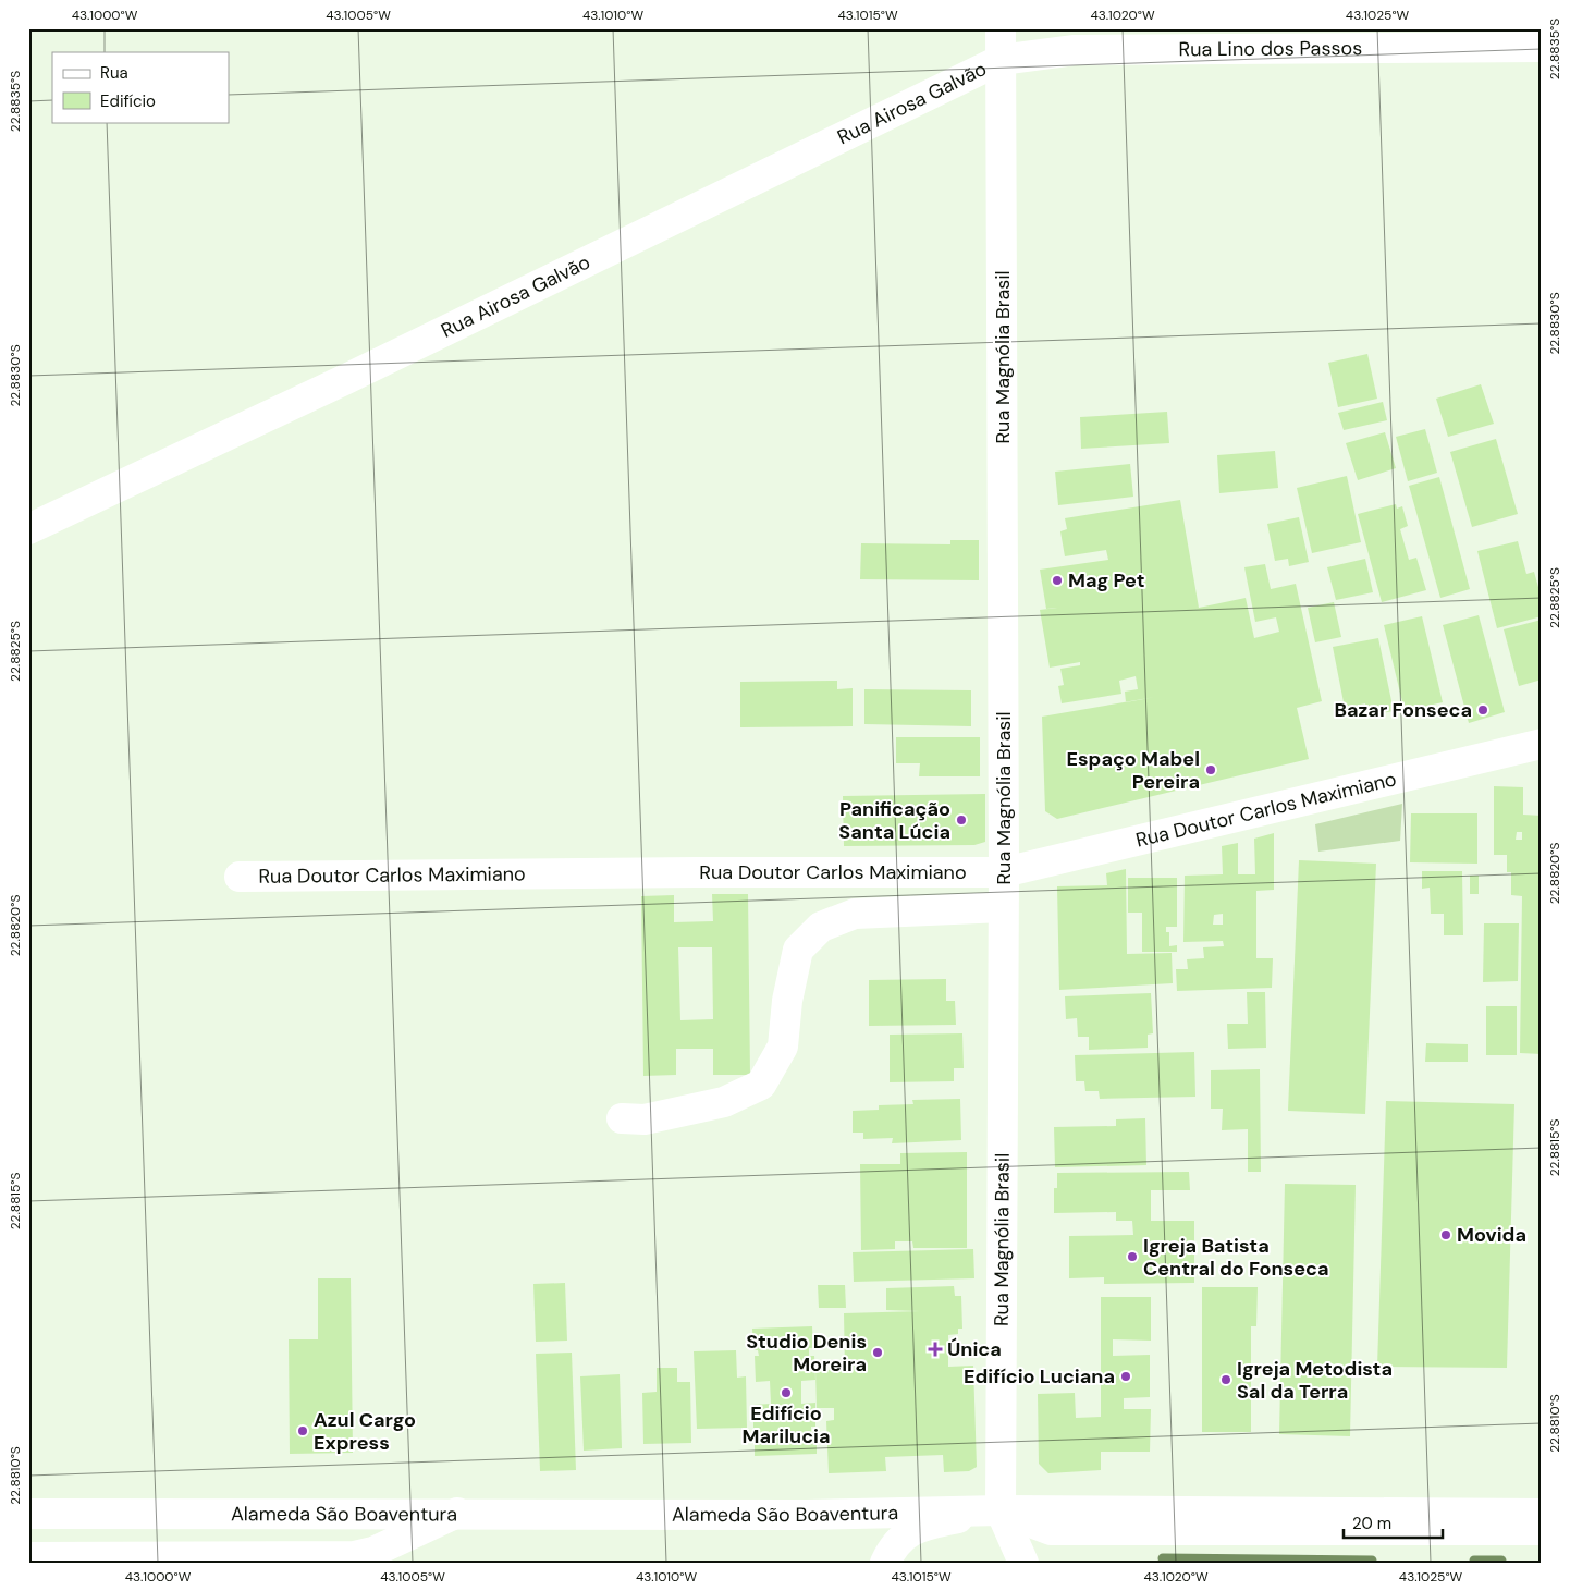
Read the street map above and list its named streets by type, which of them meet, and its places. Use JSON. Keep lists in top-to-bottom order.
{
  "streets": {
    "main road": [
      "Rua Lino dos Passos",
      "Rua Airosa Galvão",
      "Rua Magnólia Brasil",
      "Rua Doutor Carlos Maximiano",
      "Alameda São Boaventura"
    ]
  },
  "crossings": [
    ["Rua Lino dos Passos", "Rua Airosa Galvão"],
    ["Rua Lino dos Passos", "Rua Magnólia Brasil"],
    ["Rua Airosa Galvão", "Rua Magnólia Brasil"],
    ["Rua Magnólia Brasil", "Rua Doutor Carlos Maximiano"],
    ["Rua Magnólia Brasil", "Alameda São Boaventura"]
  ],
  "places": {
    "other": [
      "Mag Pet",
      "Bazar Fonseca",
      "Espaço Mabel Pereira",
      "Panificação Santa Lúcia",
      "Movida",
      "Igreja Batista Central do Fonseca",
      "Studio Denis Moreira",
      "Edifício Luciana",
      "Igreja Metodista Sal da Terra",
      "Edifício Marilucia",
      "Azul Cargo Express"
    ],
    "health": ["Única"]
  },
  "legend": ["Rua", "Edifício"],
  "scale_bar": "20 m",
  "coordinates": [
    "43.1000°W",
    "43.1005°W",
    "43.1010°W",
    "43.1015°W",
    "43.1020°W",
    "43.1025°W",
    "22.8835°S",
    "22.8830°S",
    "22.8825°S",
    "22.8820°S",
    "22.8815°S",
    "22.8810°S"
  ]
}
